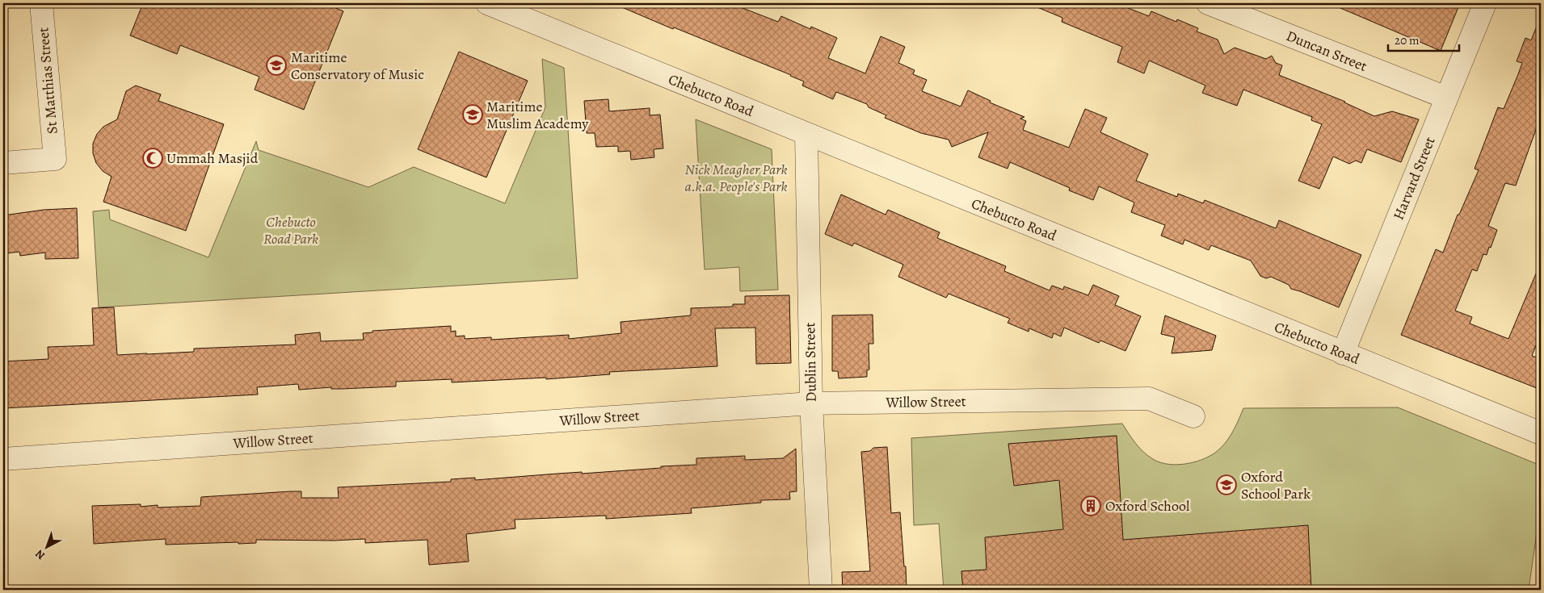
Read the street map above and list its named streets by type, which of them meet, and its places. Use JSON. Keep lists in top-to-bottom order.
{
  "streets": {
    "street": [
      "Duncan Street",
      "St Matthias Street",
      "Chebucto Road",
      "Harvard Street",
      "Dublin Street",
      "Willow Street"
    ]
  },
  "crossings": [
    ["Duncan Street", "Harvard Street"],
    ["Chebucto Road", "Harvard Street"],
    ["Chebucto Road", "Dublin Street"],
    ["Dublin Street", "Willow Street"]
  ],
  "parks": ["Nick Meagher Park a.k.a. People's Park", "Chebucto Road Park"],
  "places": {
    "school or university": ["Maritime Conservatory of Music", "Maritime Muslim Academy", "Oxford School Park"],
    "mosque": ["Ummah Masjid"],
    "building": ["Oxford School"]
  },
  "scale_bar": "20 m",
  "north": "bottom left"
}
